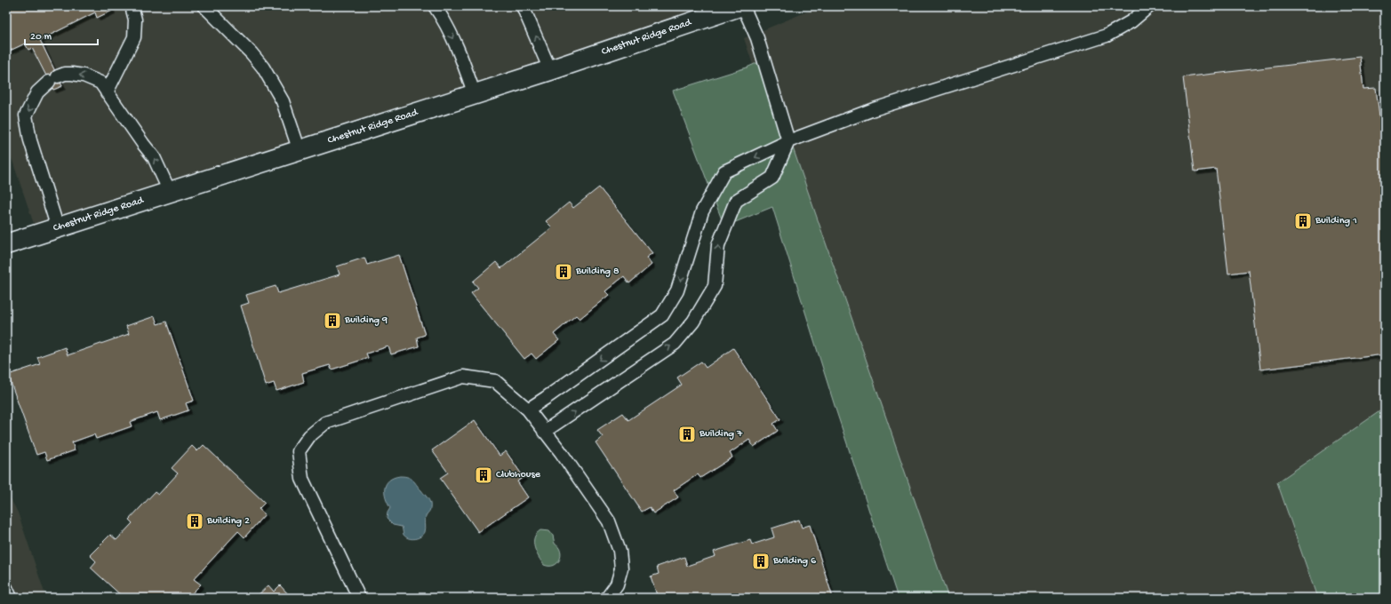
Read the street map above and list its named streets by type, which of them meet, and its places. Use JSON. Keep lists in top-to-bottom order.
{
  "streets": {
    "main road": ["Chestnut Ridge Road"]
  },
  "places": {
    "building": [
      "Building 1",
      "Building 8",
      "Building 9",
      "Building 7",
      "Clubhouse",
      "Building 2",
      "Building 6"
    ]
  },
  "scale_bar": "20 m"
}
